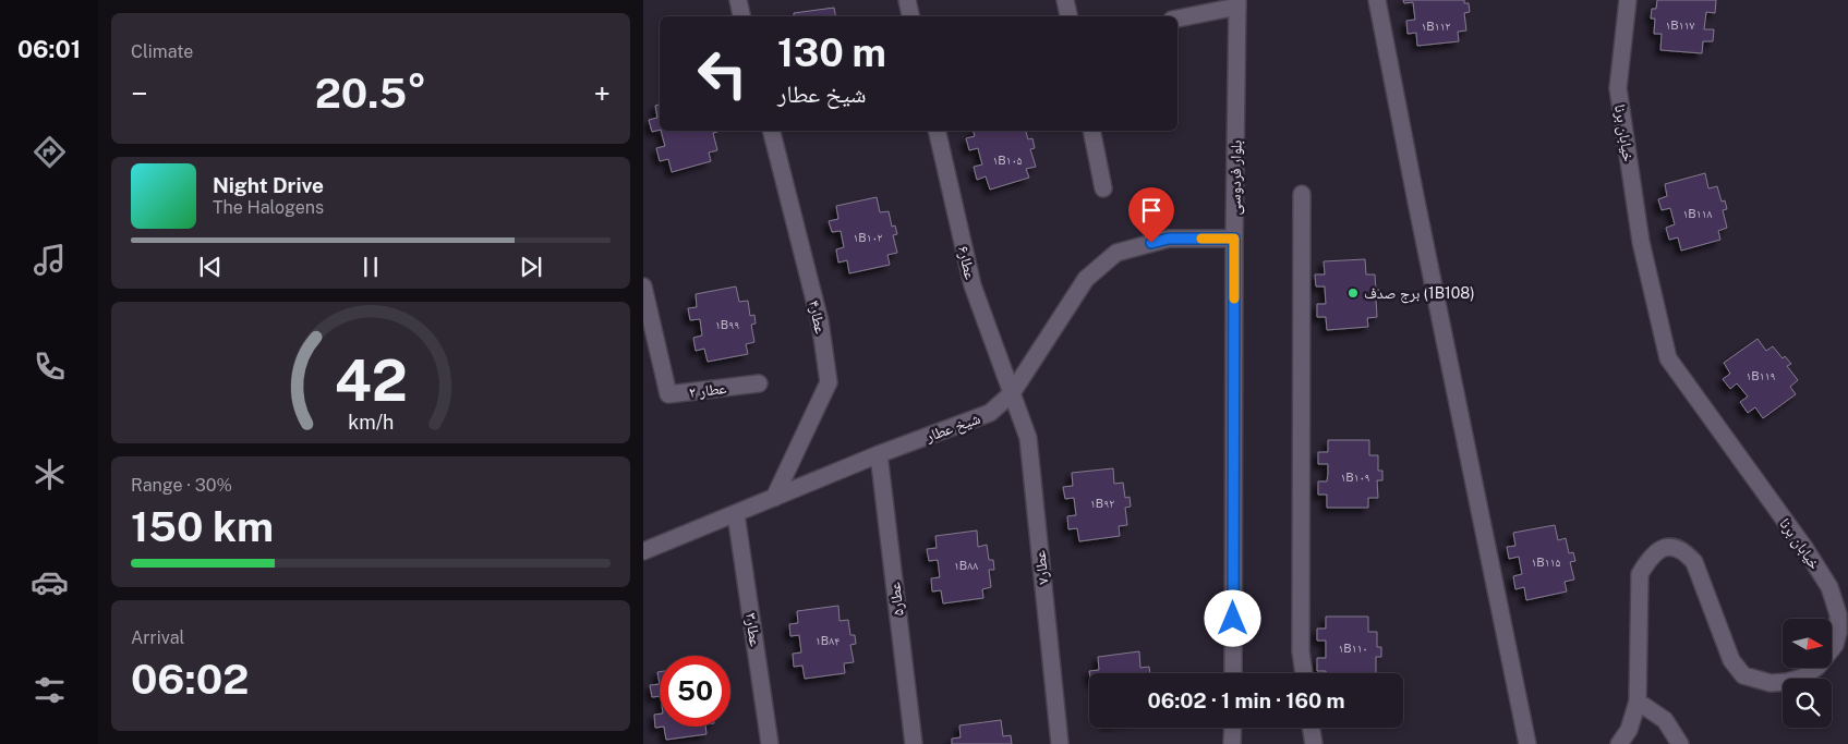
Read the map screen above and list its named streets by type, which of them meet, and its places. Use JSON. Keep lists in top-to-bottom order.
{
  "streets": {
    "street": [
      "خیابان برنا",
      "بلوار فردوسی",
      "عطار۶",
      "عطار۴",
      "عطار ۲",
      "شیخ عطار",
      "عطار۷",
      "عطار۵",
      "عطار۳"
    ]
  },
  "crossings": [
    ["بلوار فردوسی", "شیخ عطار"],
    ["عطار۶", "شیخ عطار"],
    ["عطار۶", "عطار۷"],
    ["عطار۴", "شیخ عطار"],
    ["شیخ عطار", "عطار۷"],
    ["شیخ عطار", "عطار۵"],
    ["شیخ عطار", "عطار۳"]
  ],
  "places": ["برج صدف (1B108)"],
  "house_numbers": [
    "۱B۱۱۷",
    "۱B۱۱۲",
    "۱B۱۰۵",
    "۱B۱۱۸",
    "۱B۱۰۲",
    "۱B۹۹",
    "۱B۱۱۹",
    "۱B۱۰۹",
    "۱B۹۲",
    "۱B۱۱۵",
    "۱B۸۸",
    "۱B۸۴",
    "۱B۱۱۰"
  ],
  "north": "right",
  "page": {
    "tabs": "06:01",
    "tile": [
      "Climate",
      ["Range · 30%", "150 km"],
      ["Arrival", "06:02"]
    ],
    "turn": ["130 m", "شیخ عطار"],
    "heat": ["−", "20.5°", "+"],
    "song": ["Night Drive", "The Halogens"],
    "limit": "50",
    "trip": "06:02 · 1 min · 160 m",
    "gauge": ["42", "km/h"]
  }
}
